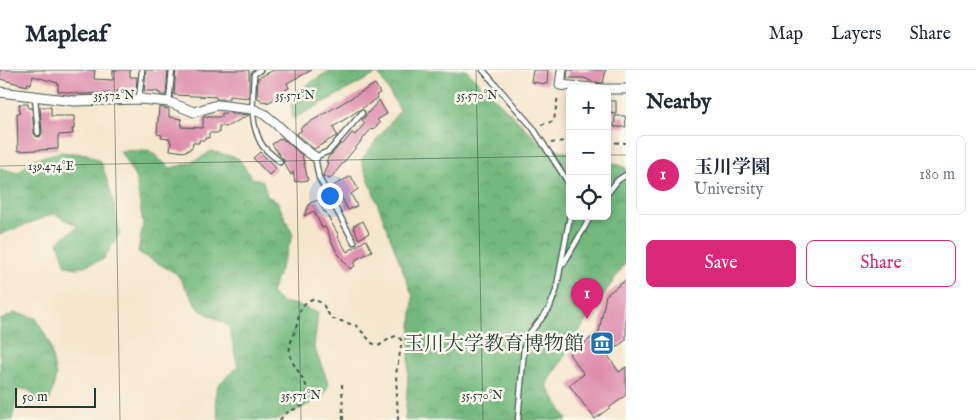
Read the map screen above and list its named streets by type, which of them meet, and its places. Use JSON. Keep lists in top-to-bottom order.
{
  "places": {
    "museum": ["玉川大学教育博物館"]
  },
  "scale_bar": "50 m",
  "page": {
    "header": "Mapleaf",
    "nav": ["Map", "Layers", "Share"],
    "heading": "Nearby",
    "map_buttons": ["+", "−"],
    "list": [
      {
        "mark": "1",
        "name": "玉川学園",
        "note": "University",
        "value": "180 m"
      }
    ],
    "buttons": ["Save", "Share"],
    "pins": "1",
    "scale": "50 m"
  },
  "coordinates": [
    "35.572°N",
    "35.571°N",
    "35.570°N",
    "139.474°E"
  ]
}
